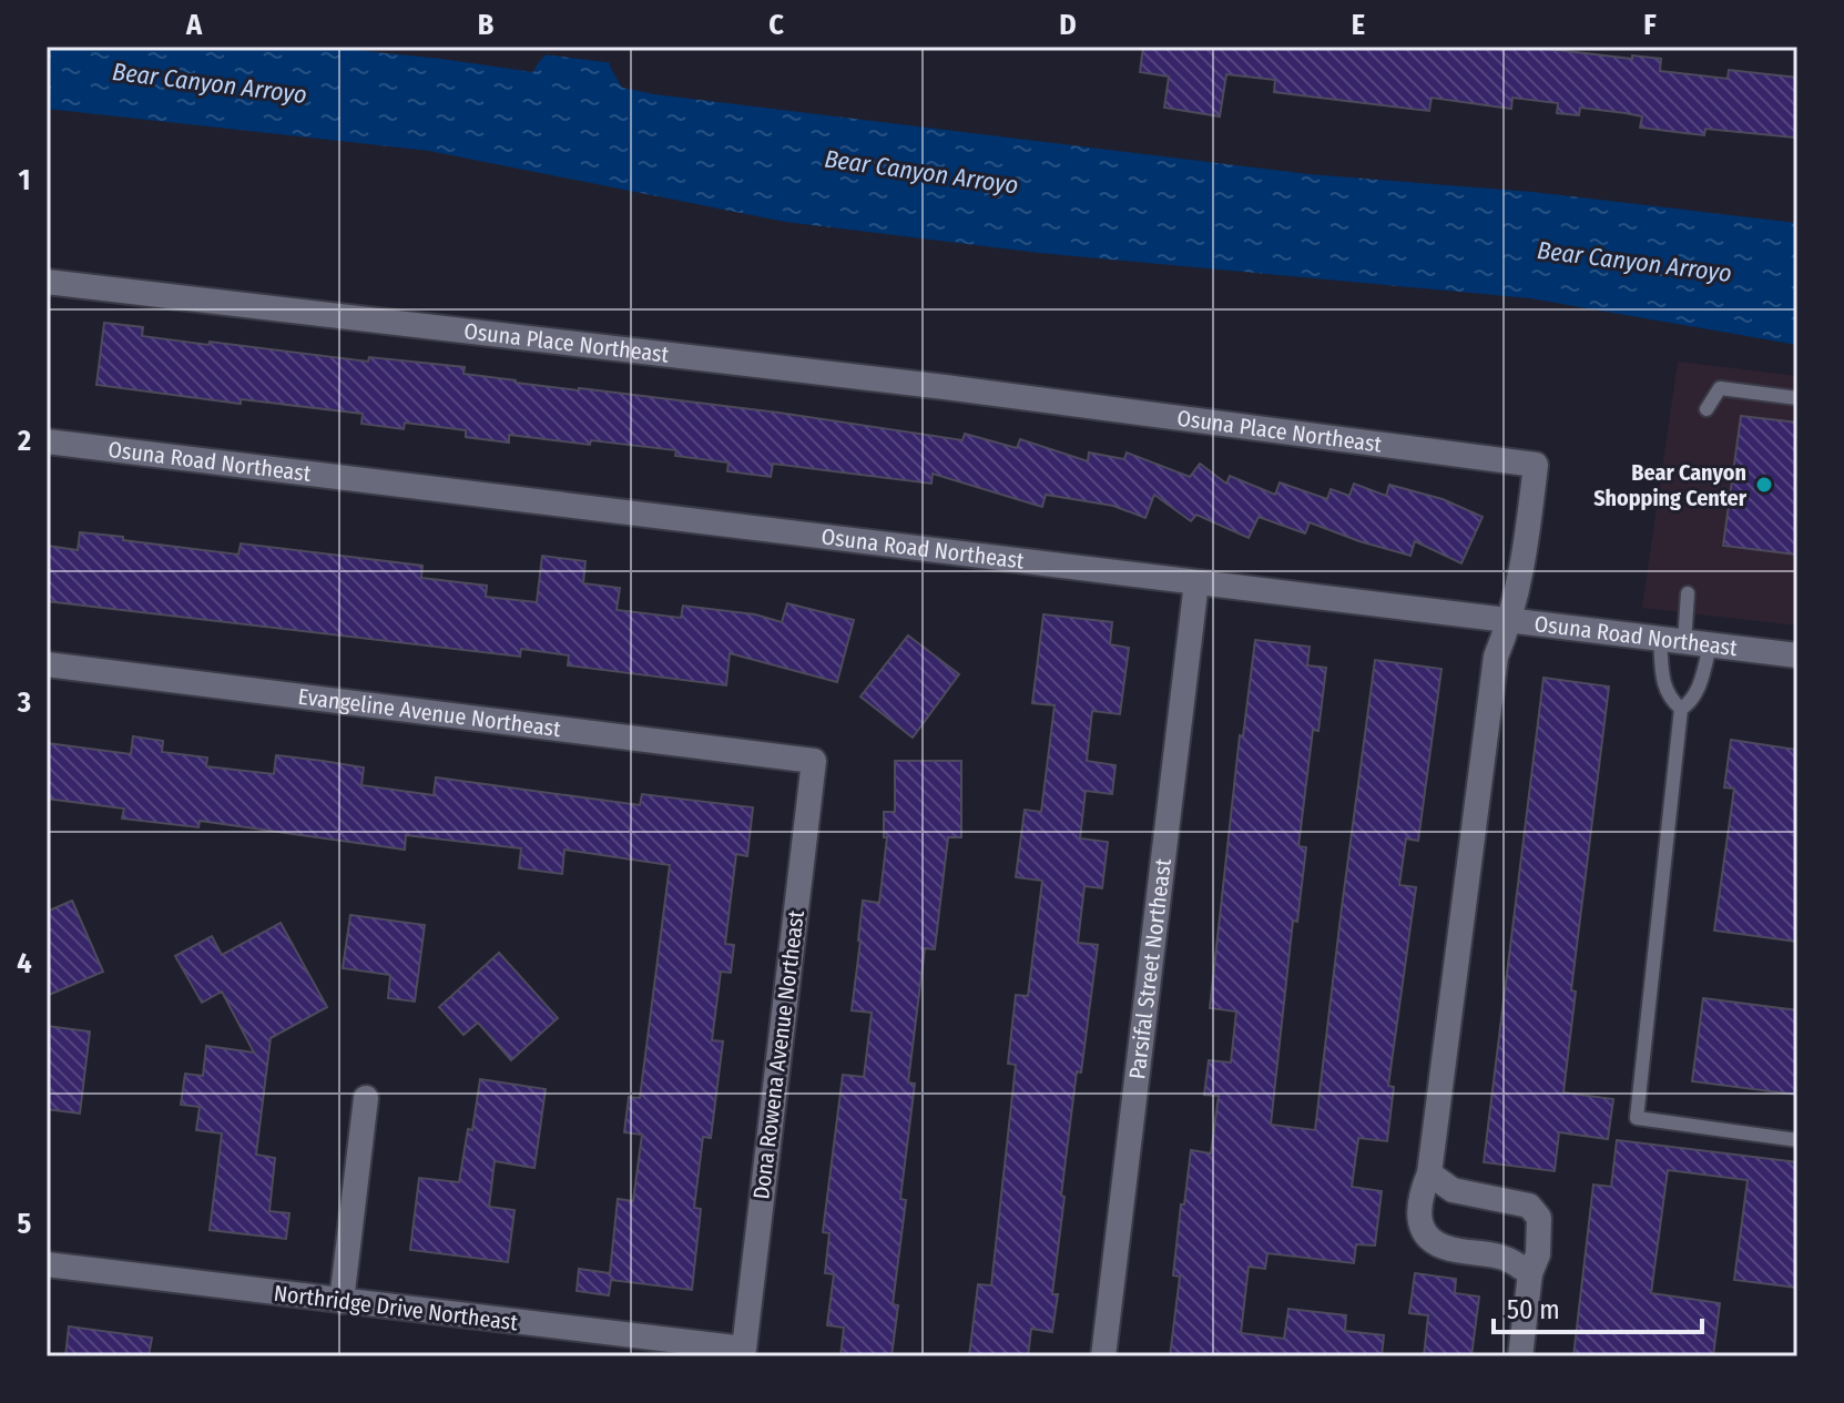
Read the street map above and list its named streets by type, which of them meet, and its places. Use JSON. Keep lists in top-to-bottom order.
{
  "streets": {
    "street": [
      "Osuna Place Northeast",
      "Osuna Road Northeast",
      "Evangeline Avenue Northeast",
      "Parsifal Street Northeast",
      "Dona Rowena Avenue Northeast",
      "Northridge Drive Northeast"
    ]
  },
  "crossings": [
    ["Osuna Place Northeast", "Osuna Road Northeast"],
    ["Osuna Road Northeast", "Parsifal Street Northeast"],
    ["Evangeline Avenue Northeast", "Dona Rowena Avenue Northeast"],
    ["Dona Rowena Avenue Northeast", "Northridge Drive Northeast"]
  ],
  "water": ["Bear Canyon Arroyo"],
  "places": ["Bear Canyon Shopping Center"],
  "scale_bar": "50 m",
  "grid": {
    "columns": [
      "A",
      "B",
      "C",
      "D",
      "E",
      "F"
    ],
    "rows": [
      "1",
      "2",
      "3",
      "4",
      "5"
    ]
  }
}
